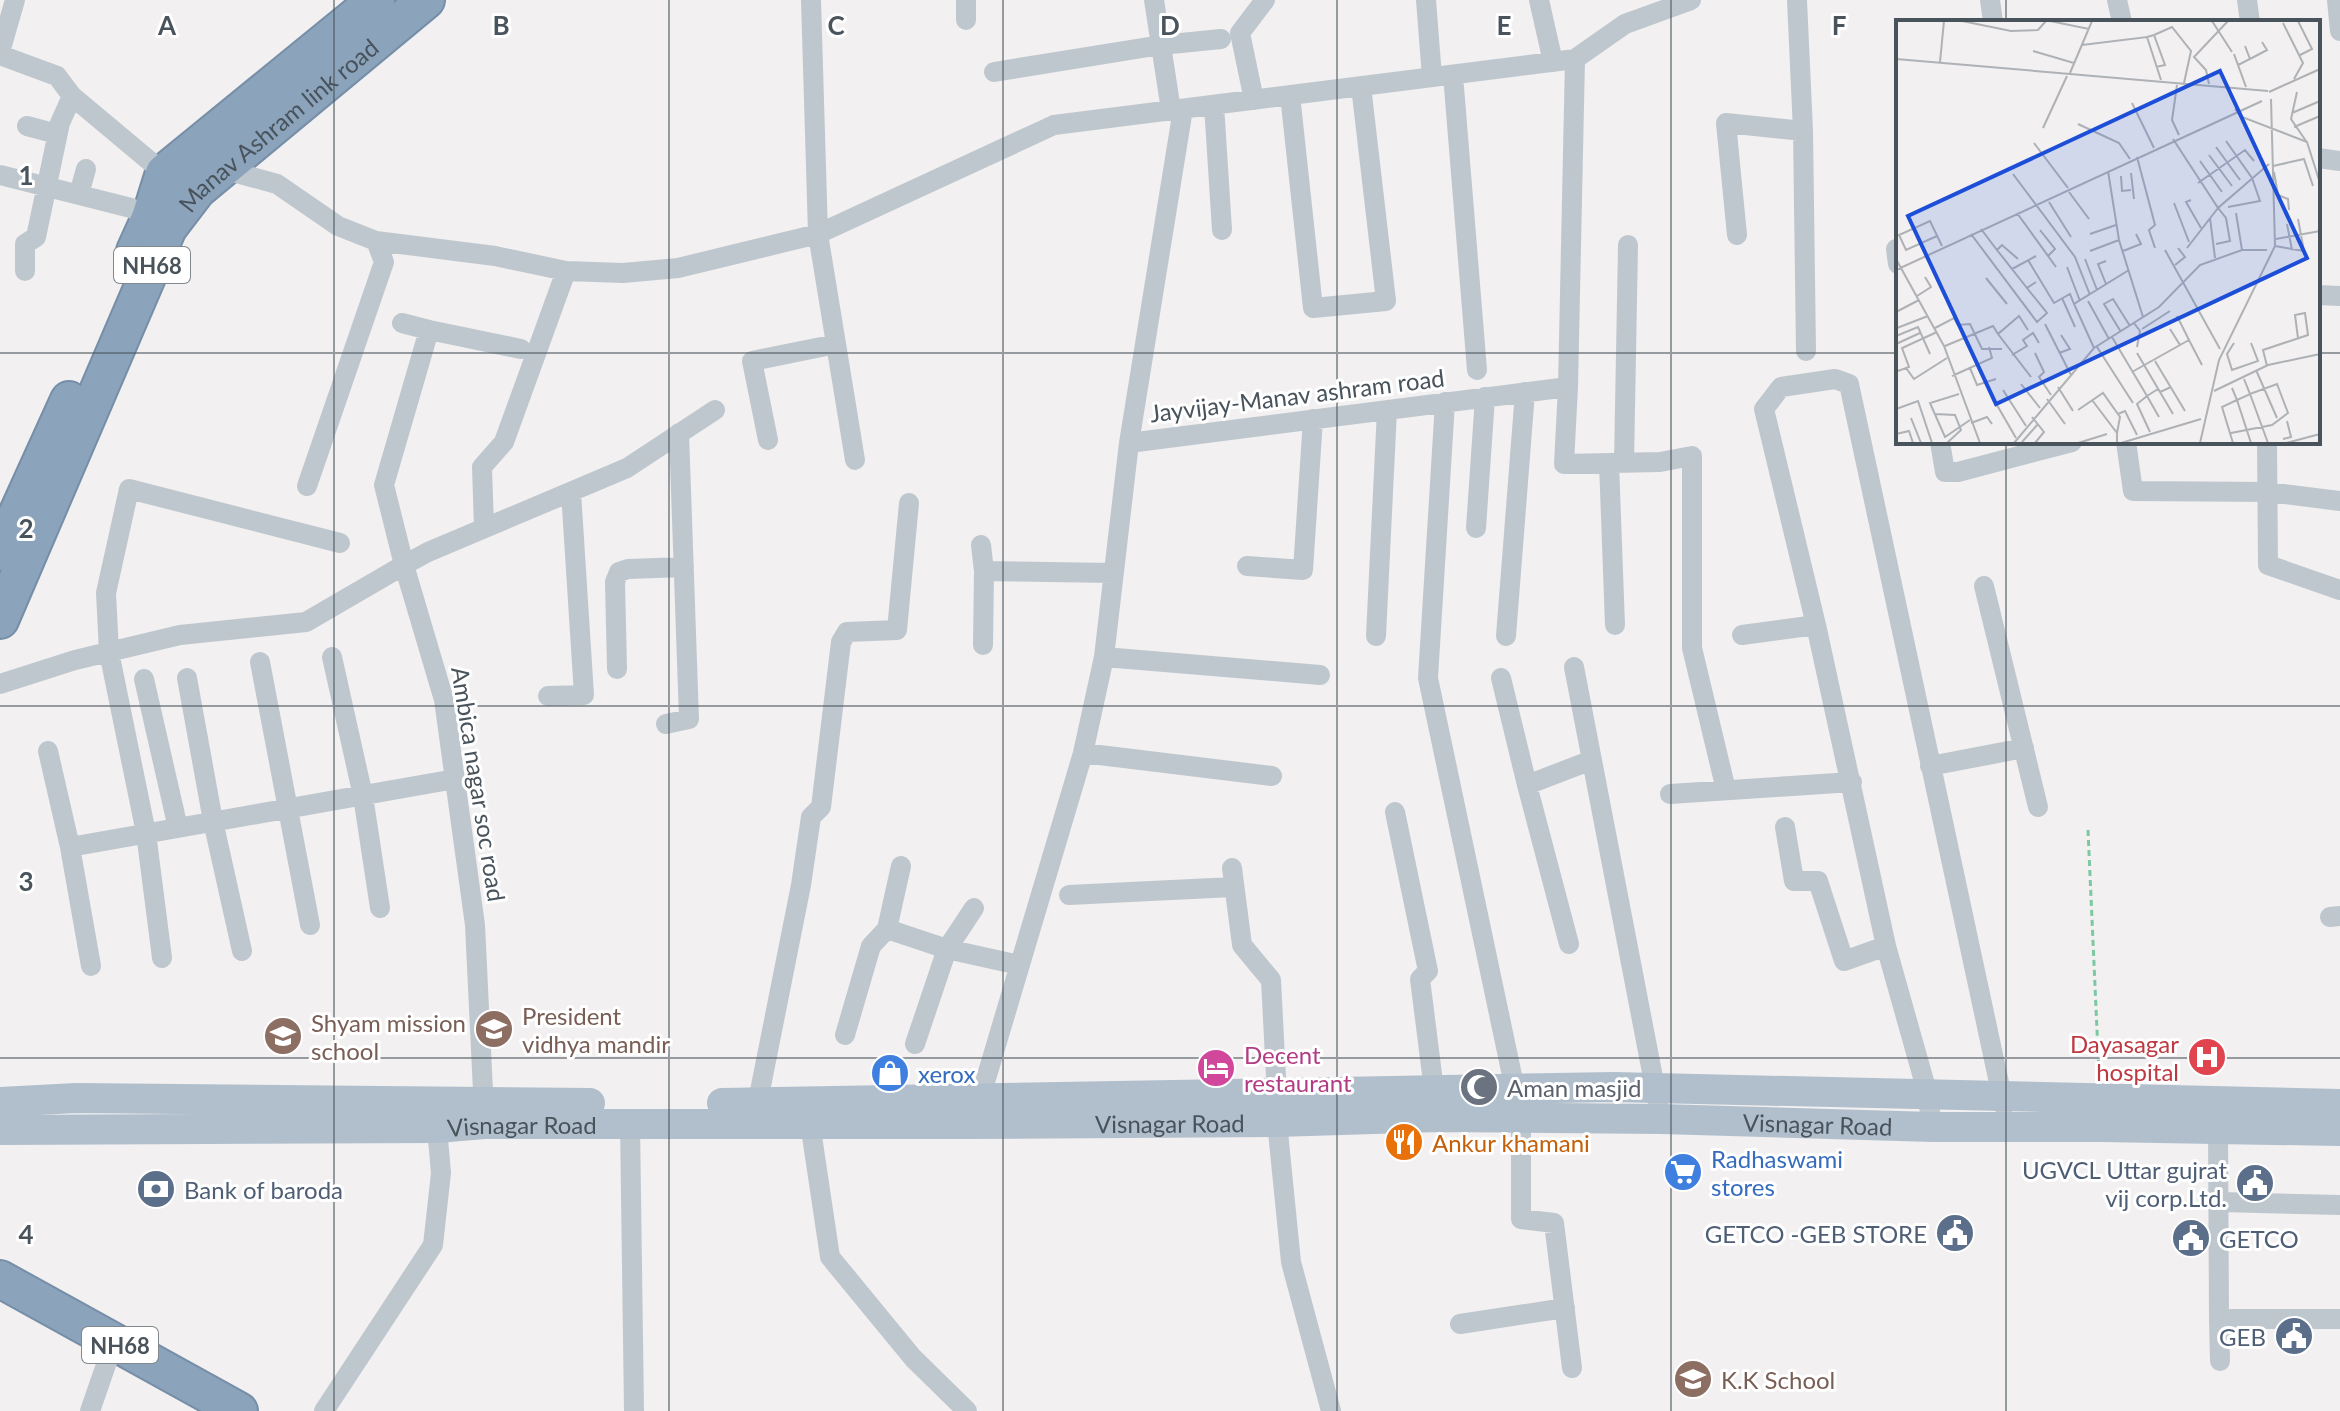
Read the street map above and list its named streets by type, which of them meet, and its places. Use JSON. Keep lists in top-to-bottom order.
{
  "streets": {
    "highway": ["Manav Ashram link road", "NH68"],
    "main road": ["Visnagar Road"],
    "street": ["Jayvijay-Manav ashram road", "Ambica nagar soc road"]
  },
  "crossings": [
    ["Jayvijay-Manav ashram road", "Visnagar Road"],
    ["Ambica nagar soc road", "Visnagar Road"]
  ],
  "places": {
    "school or university": ["President vidhya mandir", "Shyam mission school", "K.K School"],
    "hospital": ["Dayasagar hospital"],
    "hotel": ["Decent restaurant"],
    "shop": ["xerox"],
    "mosque": ["Aman masjid"],
    "restaurant": ["Ankur khamani"],
    "supermarket": ["Radhaswami stores"],
    "public building": [
      "UGVCL Uttar gujrat vij corp.Ltd.",
      "GETCO -GEB STORE",
      "GETCO",
      "GEB"
    ],
    "bank": ["Bank of baroda"]
  },
  "grid": {
    "columns": [
      "A",
      "B",
      "C",
      "D",
      "E",
      "F"
    ],
    "rows": [
      "1",
      "2",
      "3",
      "4"
    ]
  }
}
